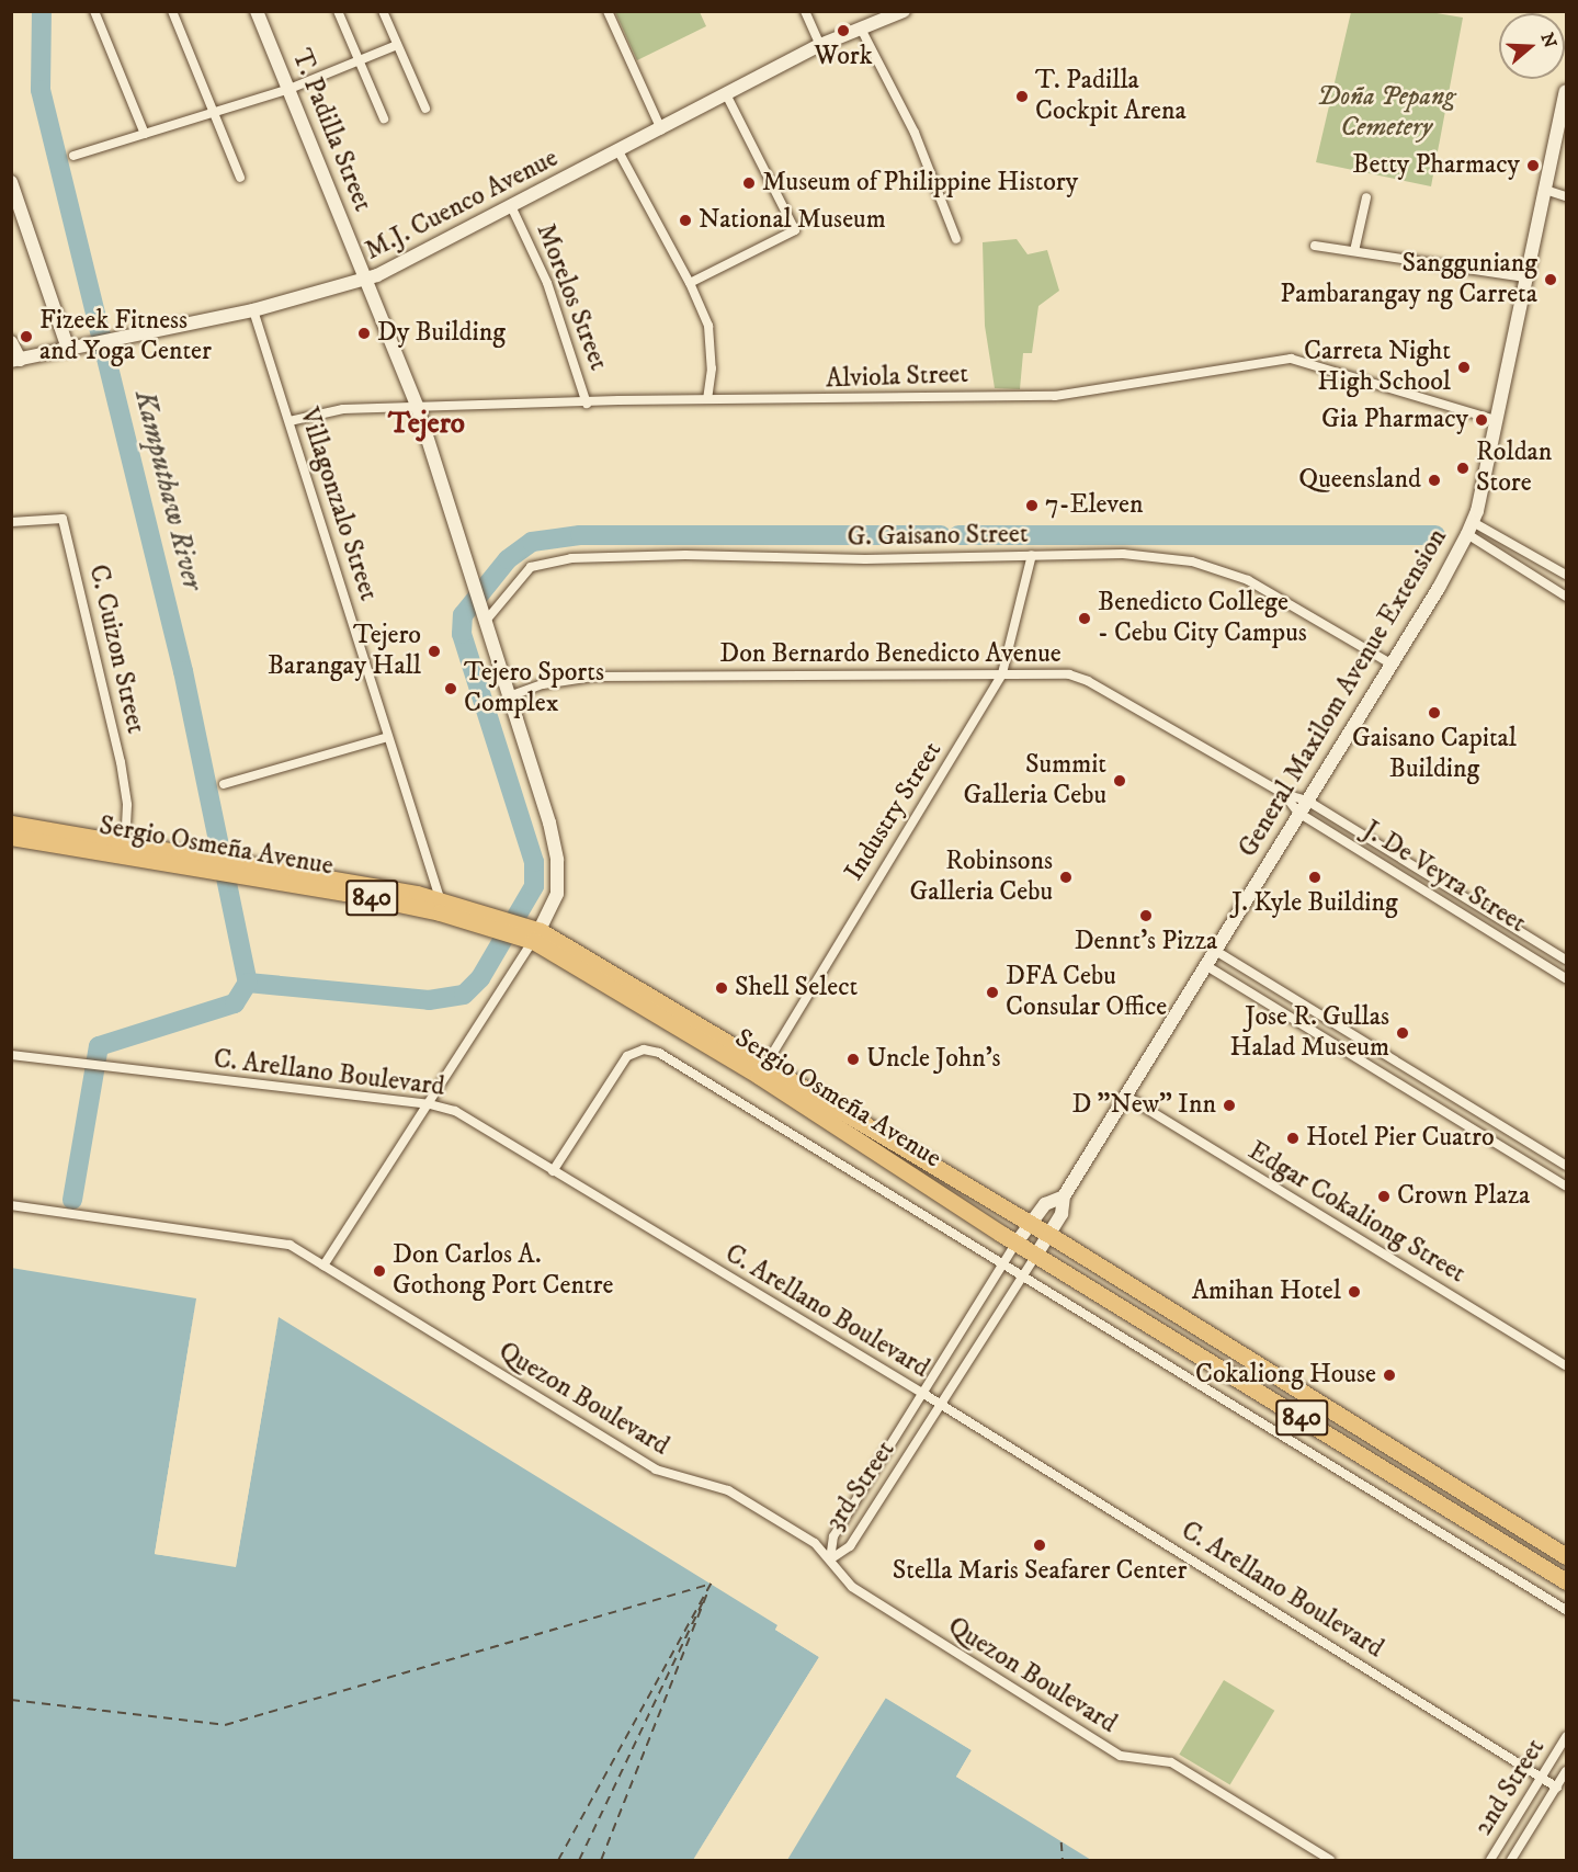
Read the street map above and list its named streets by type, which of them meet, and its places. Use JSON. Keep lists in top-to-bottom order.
{
  "streets": {
    "highway": ["Sergio Osmeña Avenue", "840"],
    "main road": ["T. Padilla Street", "M.J. Cuenco Avenue", "General Maxilom Avenue Extension"],
    "street": [
      "Morelos Street",
      "Alviola Street",
      "Villagonzalo Street",
      "G. Gaisano Street",
      "C. Cuizon Street",
      "Don Bernardo Benedicto Avenue",
      "Industry Street",
      "J. De Veyra Street",
      "C. Arellano Boulevard",
      "Edgar Cokaliong Street",
      "Quezon Boulevard",
      "3rd Street",
      "2nd Street"
    ]
  },
  "crossings": [
    ["T. Padilla Street", "M.J. Cuenco Avenue"],
    ["T. Padilla Street", "Alviola Street"],
    ["T. Padilla Street", "G. Gaisano Street"],
    ["T. Padilla Street", "Don Bernardo Benedicto Avenue"],
    ["T. Padilla Street", "Sergio Osmeña Avenue"],
    ["M.J. Cuenco Avenue", "Morelos Street"],
    ["M.J. Cuenco Avenue", "Villagonzalo Street"],
    ["Morelos Street", "Alviola Street"],
    ["Alviola Street", "Villagonzalo Street"],
    ["Alviola Street", "General Maxilom Avenue Extension"],
    ["Villagonzalo Street", "Sergio Osmeña Avenue"],
    ["G. Gaisano Street", "General Maxilom Avenue Extension"],
    ["G. Gaisano Street", "Industry Street"],
    ["C. Cuizon Street", "Sergio Osmeña Avenue"],
    ["Don Bernardo Benedicto Avenue", "General Maxilom Avenue Extension"],
    ["Don Bernardo Benedicto Avenue", "Industry Street"],
    ["Don Bernardo Benedicto Avenue", "J. De Veyra Street"],
    ["General Maxilom Avenue Extension", "Sergio Osmeña Avenue"],
    ["General Maxilom Avenue Extension", "J. De Veyra Street"],
    ["General Maxilom Avenue Extension", "Edgar Cokaliong Street"],
    ["General Maxilom Avenue Extension", "3rd Street"],
    ["Industry Street", "Sergio Osmeña Avenue"],
    ["Sergio Osmeña Avenue", "3rd Street"],
    ["C. Arellano Boulevard", "3rd Street"],
    ["C. Arellano Boulevard", "2nd Street"],
    ["Quezon Boulevard", "3rd Street"]
  ],
  "districts": ["Tejero"],
  "water": ["Kamputhaw River"],
  "parks": ["Doña Pepang Cemetery"],
  "places": [
    "Work",
    "T. Padilla Cockpit Arena",
    "Betty Pharmacy",
    "Museum of Philippine History",
    "National Museum",
    "Sangguniang Pambarangay ng Carreta",
    "Dy Building",
    "Fizeek Fitness and Yoga Center",
    "Carreta Night High School",
    "Gia Pharmacy",
    "Roldan Store",
    "Queensland",
    "7-Eleven",
    "Benedicto College - Cebu City Campus",
    "Tejero Barangay Hall",
    "Tejero Sports Complex",
    "Gaisano Capital Building",
    "Summit Galleria Cebu",
    "Robinsons Galleria Cebu",
    "J. Kyle Building",
    "Dennt's Pizza",
    "Shell Select",
    "DFA Cebu Consular Office",
    "Jose R. Gullas Halad Museum",
    "Uncle John's",
    "D \"New\" Inn",
    "Hotel Pier Cuatro",
    "Crown Plaza",
    "Don Carlos A. Gothong Port Centre",
    "Amihan Hotel",
    "Cokaliong House",
    "Stella Maris Seafarer Center"
  ],
  "north": "right"
}
